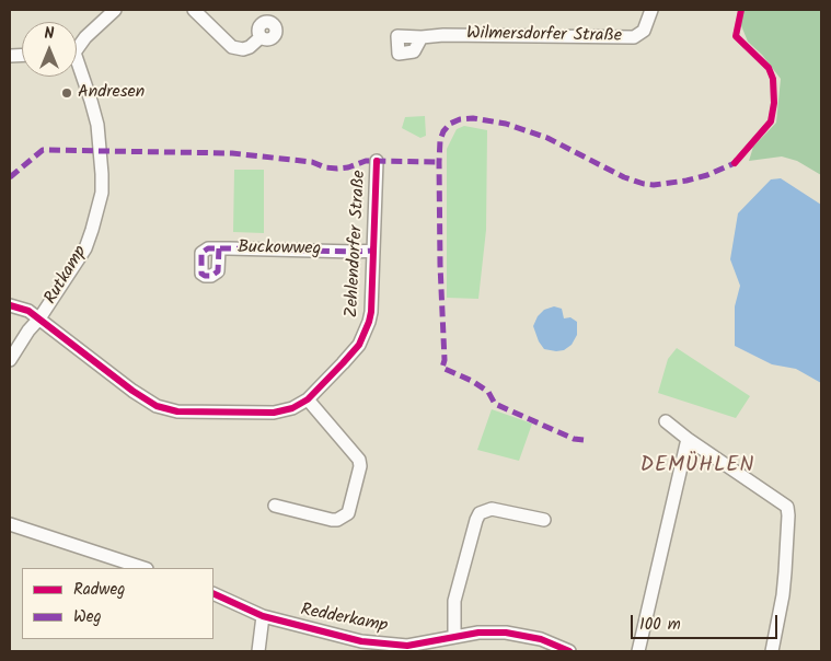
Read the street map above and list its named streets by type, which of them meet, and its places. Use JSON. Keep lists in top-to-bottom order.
{
  "streets": {
    "street": [
      "Wilmersdorfer Straße",
      "Zehlendorfer Straße",
      "Buckowweg",
      "Rutkamp",
      "Redderkamp"
    ]
  },
  "crossings": [
    ["Zehlendorfer Straße", "Buckowweg"],
    ["Zehlendorfer Straße", "Rutkamp"]
  ],
  "districts": ["DEMÜHLEN"],
  "places": ["Andresen"],
  "legend": ["Radweg", "Weg"],
  "scale_bar": "100 m",
  "north": "top"
}
